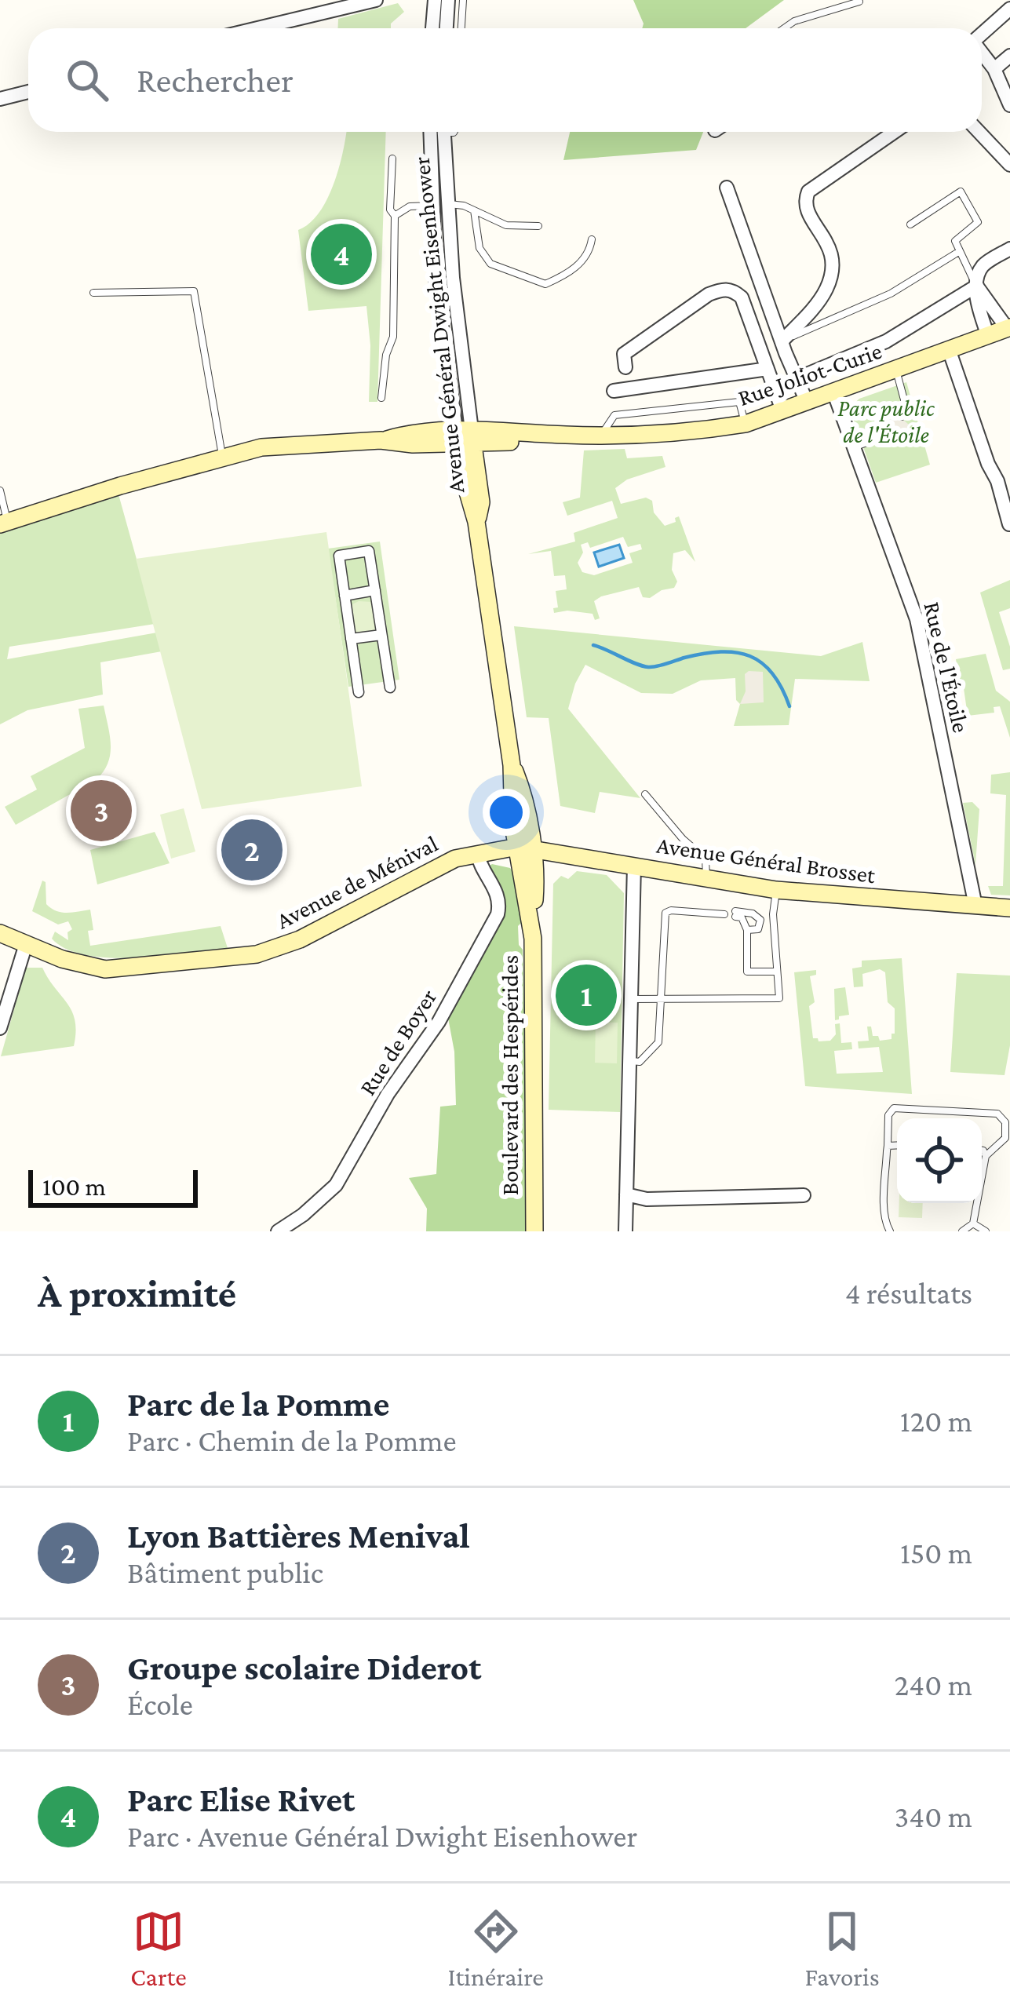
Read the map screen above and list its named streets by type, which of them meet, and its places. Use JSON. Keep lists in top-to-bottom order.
{
  "streets": {
    "main road": [
      "Avenue Général Dwight Eisenhower",
      "Rue Joliot-Curie",
      "Avenue Général Brosset",
      "Avenue de Ménival",
      "Boulevard des Hespérides"
    ],
    "street": ["Rue de l'Étoile", "Rue de Boyer"]
  },
  "crossings": [
    ["Avenue Général Dwight Eisenhower", "Rue Joliot-Curie"],
    ["Avenue Général Dwight Eisenhower", "Avenue Général Brosset"],
    ["Avenue Général Dwight Eisenhower", "Avenue de Ménival"],
    ["Avenue Général Dwight Eisenhower", "Boulevard des Hespérides"],
    ["Rue Joliot-Curie", "Rue de l'Étoile"],
    ["Rue de l'Étoile", "Avenue Général Brosset"],
    ["Avenue Général Brosset", "Avenue de Ménival"],
    ["Avenue Général Brosset", "Boulevard des Hespérides"],
    ["Avenue de Ménival", "Rue de Boyer"],
    ["Avenue de Ménival", "Boulevard des Hespérides"]
  ],
  "parks": ["Parc public de l'Étoile"],
  "scale_bar": "100 m",
  "page": {
    "search": "Rechercher",
    "pins": [
      "4",
      "3",
      "2",
      "1"
    ],
    "scale": "100 m",
    "heading": ["À proximité", "4 résultats"],
    "list": [
      {
        "mark": "1",
        "name": "Parc de la Pomme",
        "note": "Parc · Chemin de la Pomme",
        "value": "120 m"
      },
      {
        "mark": "2",
        "name": "Lyon Battières Menival",
        "note": "Bâtiment public",
        "value": "150 m"
      },
      {
        "mark": "3",
        "name": "Groupe scolaire Diderot",
        "note": "École",
        "value": "240 m"
      },
      {
        "mark": "4",
        "name": "Parc Elise Rivet",
        "note": "Parc · Avenue Général Dwight Eisenhower",
        "value": "340 m"
      }
    ],
    "nav": ["Carte", "Itinéraire", "Favoris"]
  }
}
